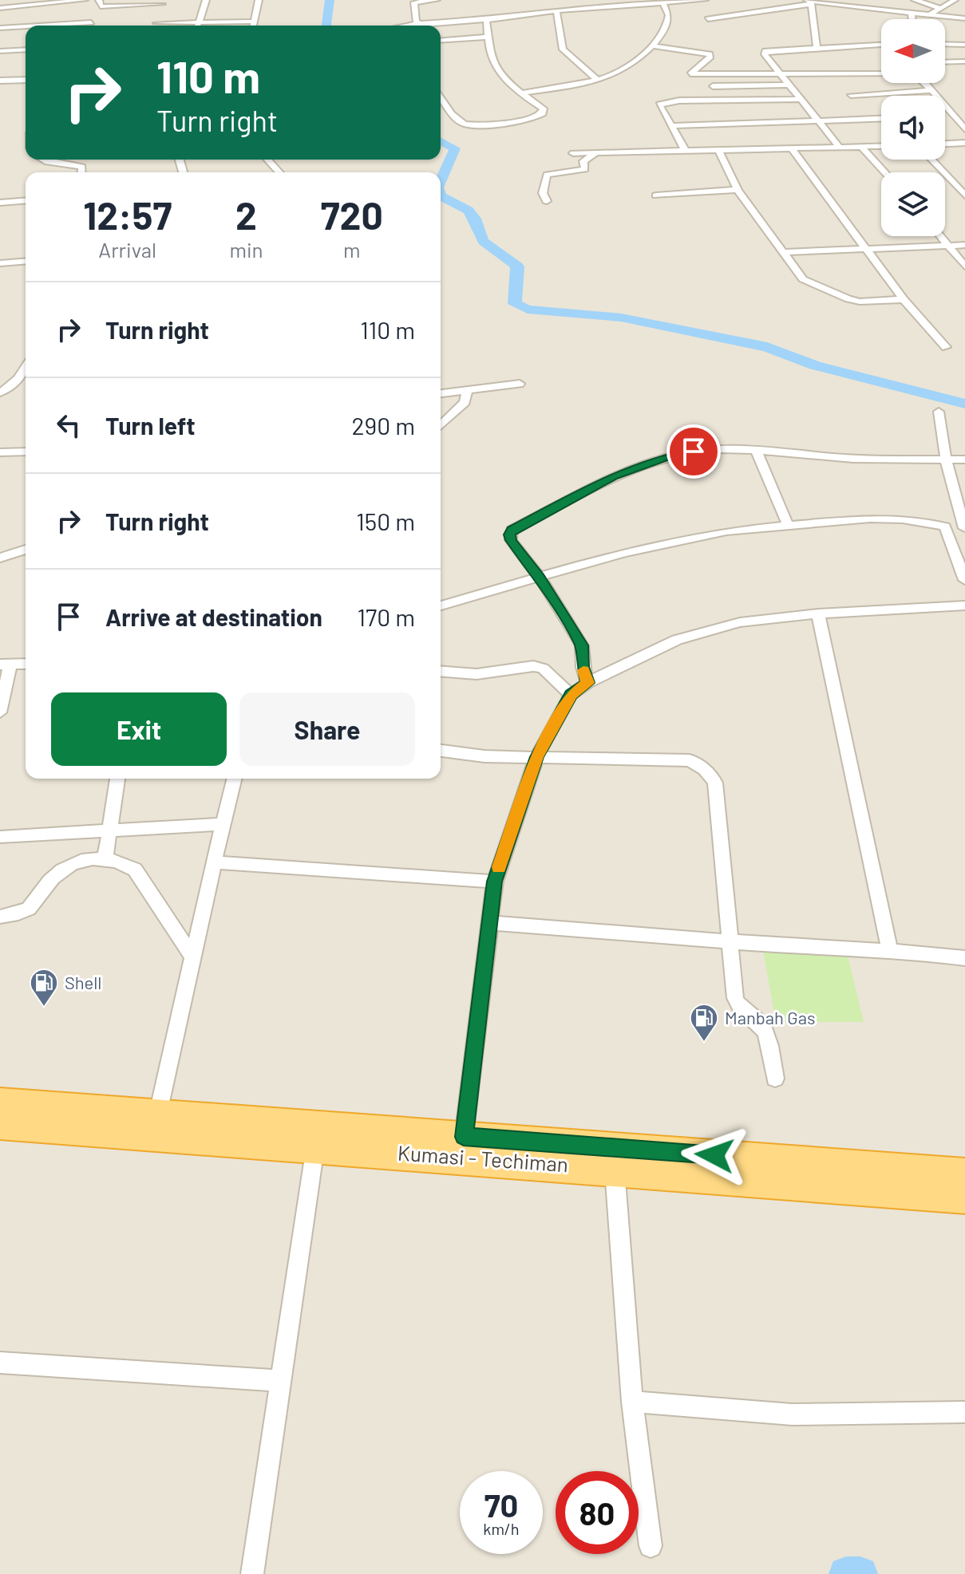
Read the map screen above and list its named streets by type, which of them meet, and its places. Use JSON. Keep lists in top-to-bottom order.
{
  "streets": {
    "highway": ["Kumasi - Techiman"]
  },
  "places": {
    "fuel station": ["Shell", "Manbah Gas"]
  },
  "north": "left",
  "page": {
    "turn": ["110 m", "Turn right"],
    "eta": [
      "12:57",
      "Arrival",
      "2",
      "min",
      "720",
      "m"
    ],
    "list": [
      {
        "name": "Turn right",
        "value": "110 m"
      },
      {
        "name": "Turn left",
        "value": "290 m"
      },
      {
        "name": "Turn right",
        "value": "150 m"
      },
      {
        "name": "Arrive at destination",
        "value": "170 m"
      }
    ],
    "buttons": ["Exit", "Share"],
    "speed": "70 km/h",
    "limit": "80"
  }
}
